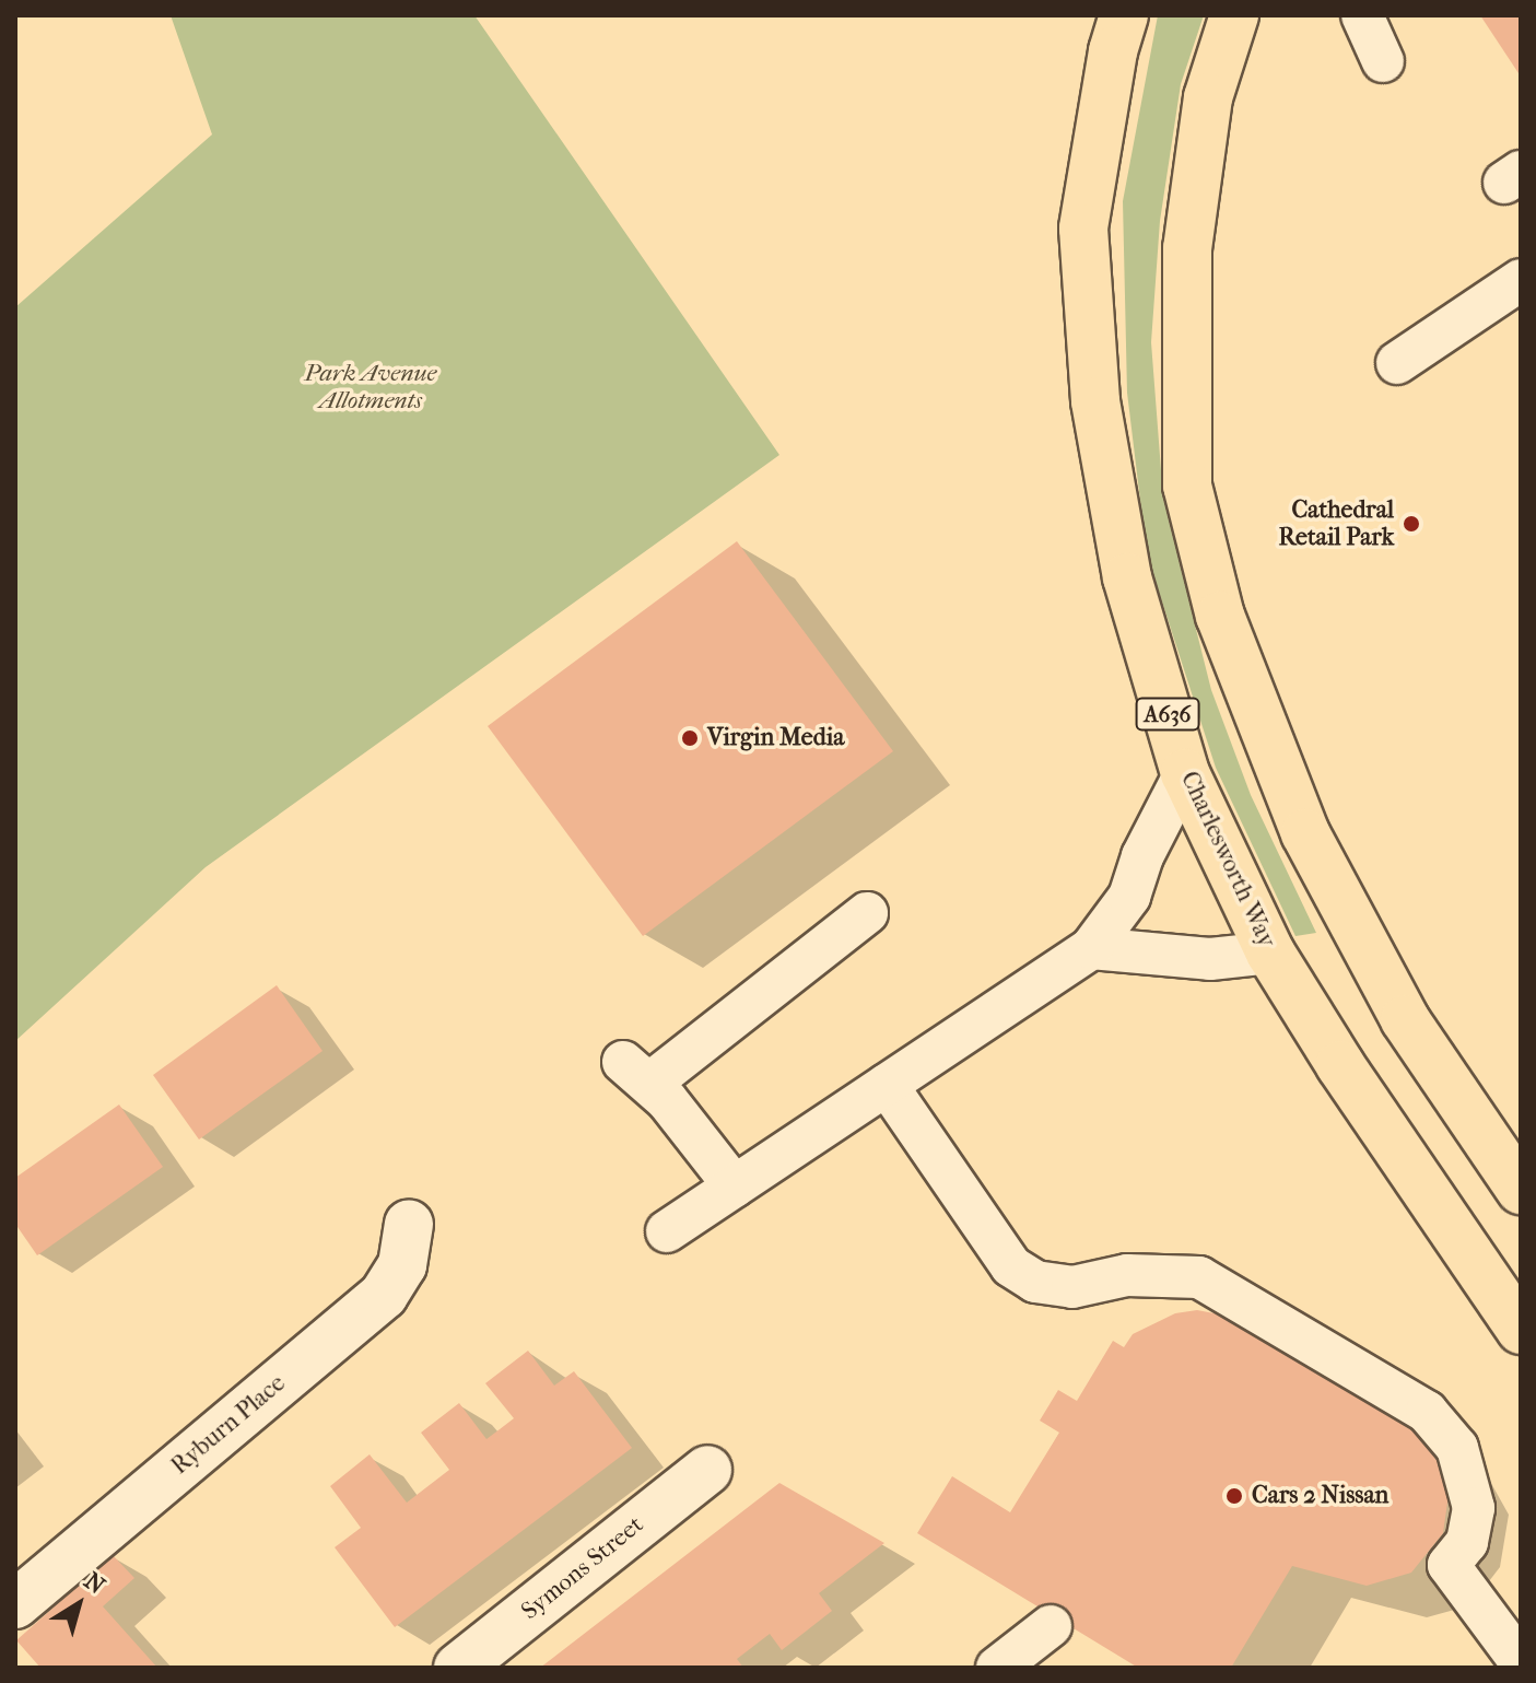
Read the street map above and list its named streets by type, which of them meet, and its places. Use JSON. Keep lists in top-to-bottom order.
{
  "streets": {
    "main road": ["A636", "Charlesworth Way"],
    "street": ["Ryburn Place", "Symons Street"]
  },
  "parks": ["Park Avenue Allotments"],
  "places": ["Cathedral Retail Park", "Virgin Media", "Cars 2 Nissan"],
  "north": "top right"
}
